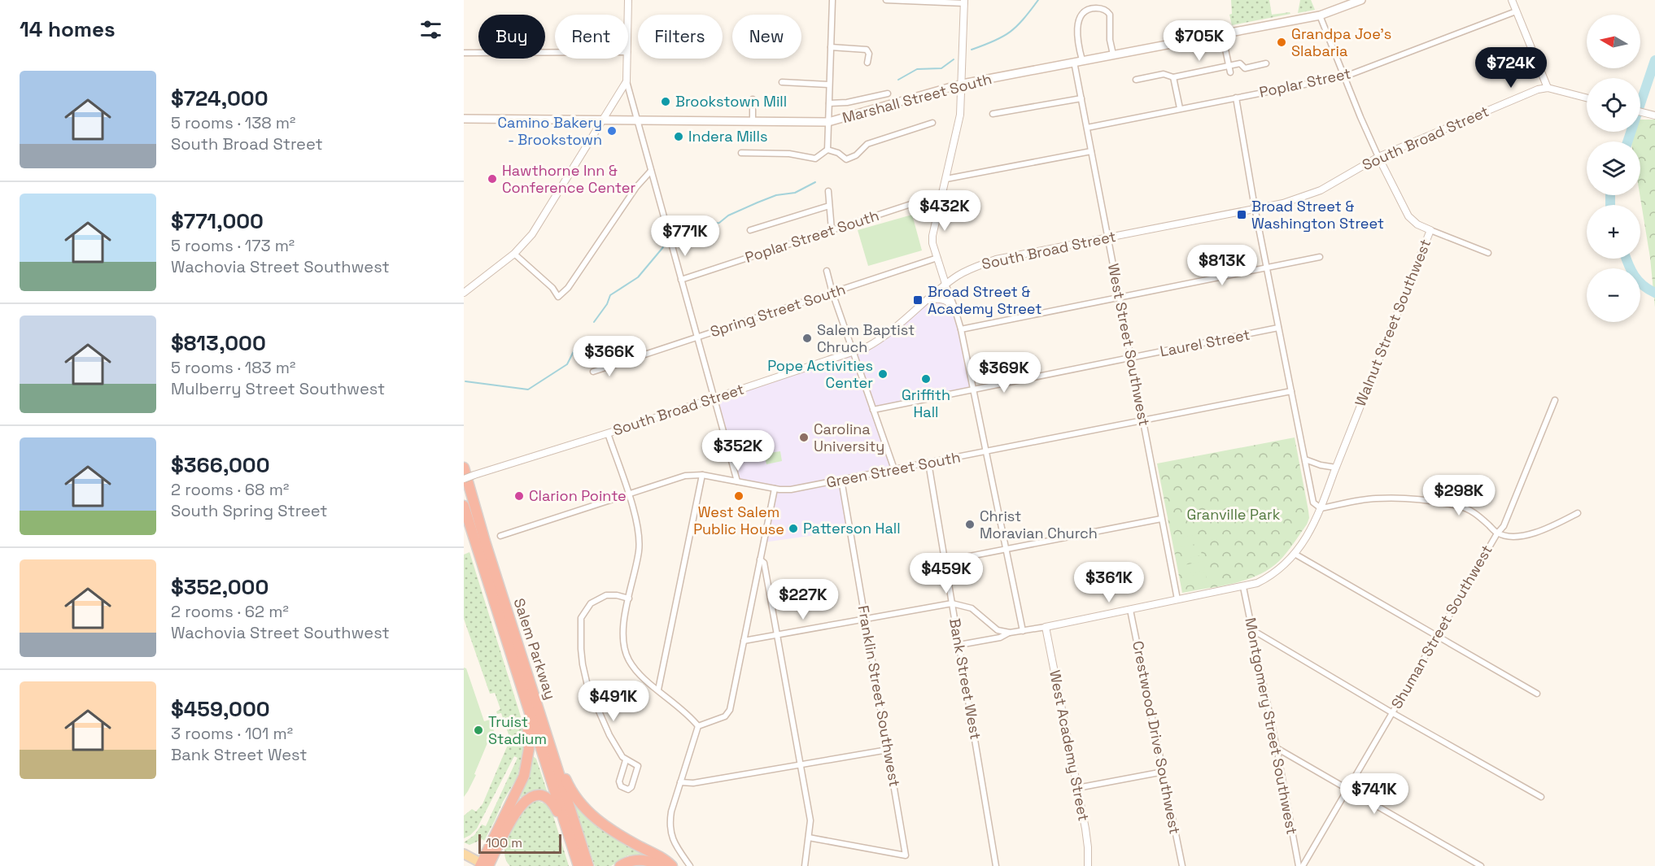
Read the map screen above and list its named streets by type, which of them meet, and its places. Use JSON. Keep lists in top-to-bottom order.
{
  "streets": {
    "highway": ["Salem Parkway"],
    "main road": ["Marshall Street South"],
    "street": [
      "Poplar Street",
      "South Broad Street",
      "Poplar Street South",
      "Spring Street South",
      "Walnut Street Southwest",
      "Laurel Street",
      "West Street Southwest",
      "Green Street South",
      "Shuman Street Southwest",
      "Bank Street West",
      "Franklin Street Southwest",
      "Montgomery Street Southwest",
      "Crestwood Drive Southwest",
      "West Academy Street"
    ]
  },
  "crossings": [
    ["Poplar Street", "Walnut Street Southwest"],
    ["Poplar Street", "West Street Southwest"],
    ["Marshall Street South", "Walnut Street Southwest"],
    ["Marshall Street South", "West Street Southwest"],
    ["South Broad Street", "Walnut Street Southwest"],
    ["South Broad Street", "West Street Southwest"],
    ["Walnut Street Southwest", "West Street Southwest"],
    ["Walnut Street Southwest", "Montgomery Street Southwest"],
    ["Walnut Street Southwest", "Crestwood Drive Southwest"],
    ["Walnut Street Southwest", "West Academy Street"],
    ["Laurel Street", "West Street Southwest"],
    ["West Street Southwest", "Green Street South"],
    ["Green Street South", "Bank Street West"],
    ["Green Street South", "Franklin Street Southwest"],
    ["Shuman Street Southwest", "Montgomery Street Southwest"]
  ],
  "parks": ["Granville Park"],
  "places": {
    "other": [
      "Grandpa Joe's Slabaria",
      "Brookstown Mill",
      "Camino Bakery - Brookstown",
      "Indera Mills",
      "Hawthorne Inn & Conference Center",
      "Salem Baptist Chruch",
      "Pope Activities Center",
      "Griffith Hall",
      "Carolina University",
      "Clarion Pointe",
      "West Salem Public House",
      "Christ Moravian Church",
      "Patterson Hall",
      "Truist Stadium"
    ],
    "transit": ["Broad Street & Washington Street", "Broad Street & Academy Street"]
  },
  "scale_bar": "100 m",
  "north": "left",
  "page": {
    "heading": "14 homes",
    "map_buttons": ["+", "−"],
    "chip": [
      "Buy",
      "Rent",
      "Filters",
      "New"
    ],
    "price": [
      "$705K",
      "$724K",
      "$432K",
      "$771K",
      "$813K",
      "$366K",
      "$369K",
      "$352K",
      "$298K",
      "$459K",
      "$361K",
      "$227K",
      "$491K",
      "$741K"
    ],
    "list": [
      {
        "name": "$724,000",
        "note": "5 rooms · 138 m² · South Broad Street"
      },
      {
        "name": "$771,000",
        "note": "5 rooms · 173 m² · Wachovia Street Southwest"
      },
      {
        "name": "$813,000",
        "note": "5 rooms · 183 m² · Mulberry Street Southwest"
      },
      {
        "name": "$366,000",
        "note": "2 rooms · 68 m² · South Spring Street"
      },
      {
        "name": "$352,000",
        "note": "2 rooms · 62 m² · Wachovia Street Southwest"
      },
      {
        "name": "$459,000",
        "note": "3 rooms · 101 m² · Bank Street West"
      }
    ],
    "scale": "100 m"
  }
}
